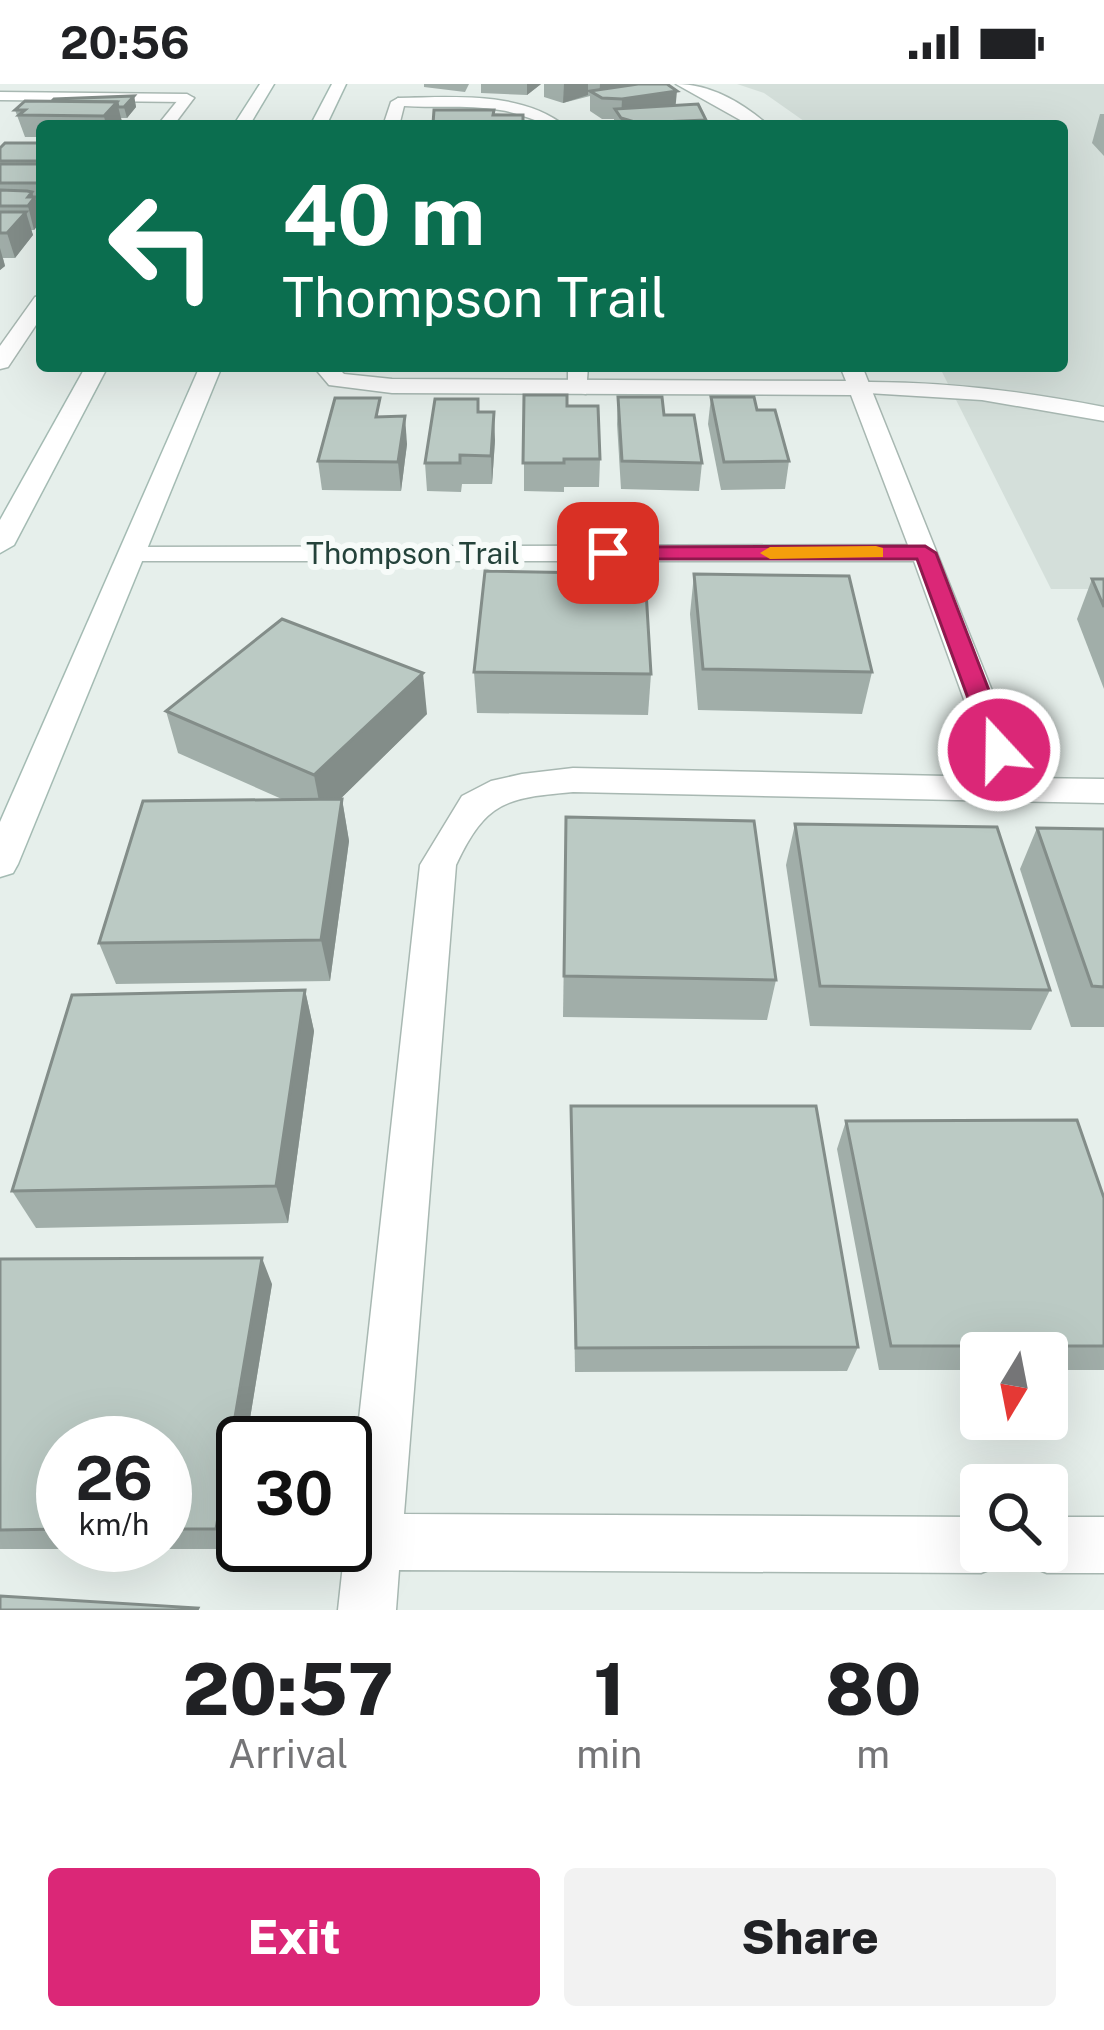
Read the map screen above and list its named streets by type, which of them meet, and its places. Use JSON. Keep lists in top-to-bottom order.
{
  "streets": {
    "street": ["Thompson Trail"]
  },
  "north": "bottom",
  "page": {
    "status": "20:56",
    "turn": ["40 m", "Thompson Trail"],
    "speed": "26 km/h",
    "limit": "30",
    "eta": [
      "20:57",
      "Arrival",
      "1",
      "min",
      "80",
      "m"
    ],
    "buttons": ["Exit", "Share"]
  }
}
